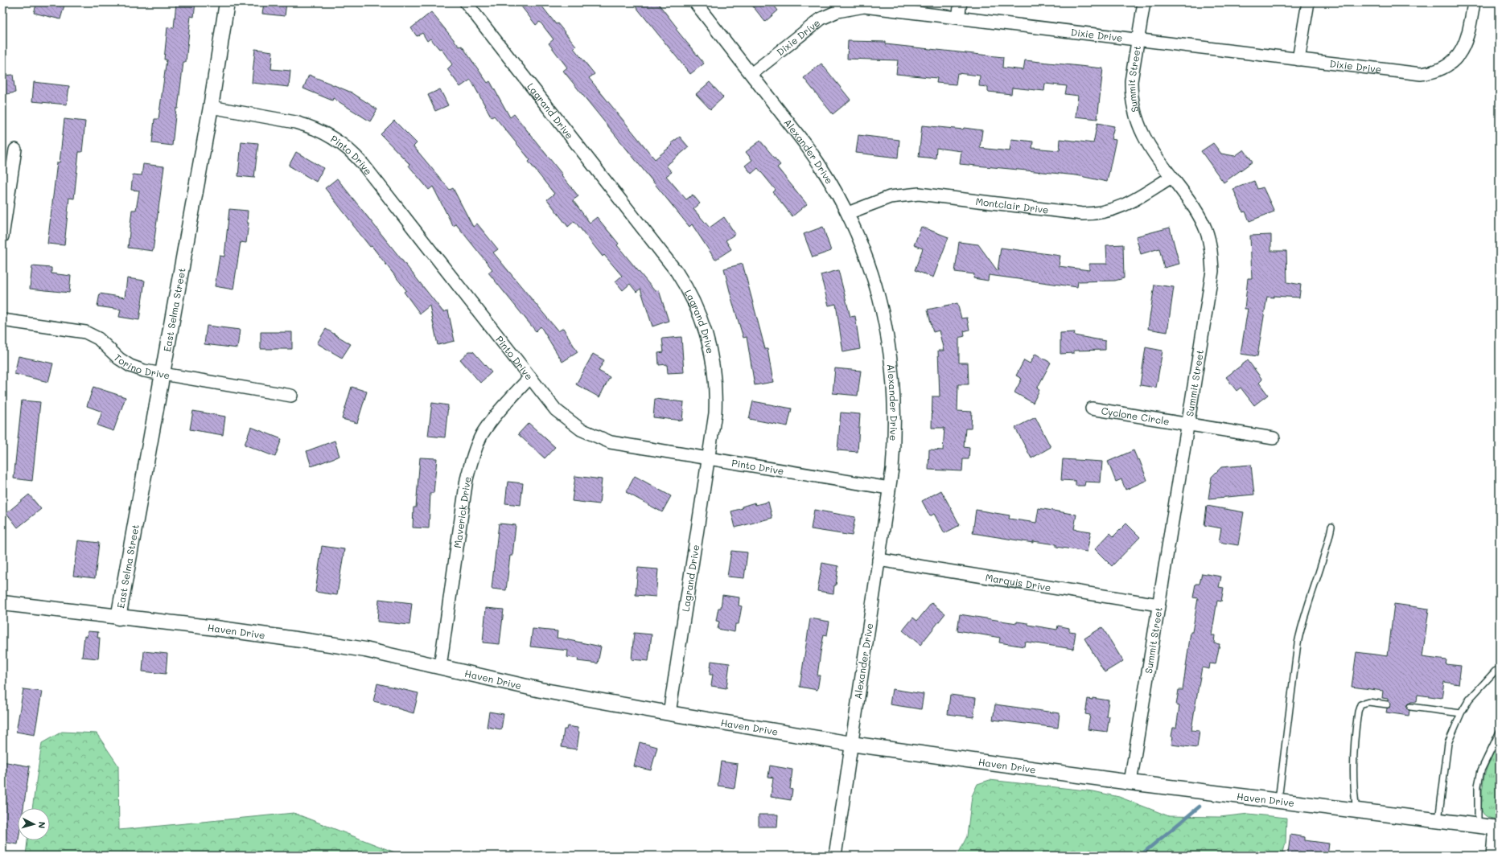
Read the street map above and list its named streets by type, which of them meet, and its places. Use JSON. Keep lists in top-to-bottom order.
{
  "streets": {
    "street": [
      "Dixie Drive",
      "Summit Street",
      "Lagrand Drive",
      "Alexander Drive",
      "Pinto Drive",
      "Montclair Drive",
      "East Selma Street",
      "Torino Drive",
      "Cyclone Circle",
      "Maverick Drive",
      "Marquis Drive",
      "Haven Drive"
    ]
  },
  "crossings": [
    ["Dixie Drive", "Summit Street"],
    ["Dixie Drive", "Alexander Drive"],
    ["Summit Street", "Montclair Drive"],
    ["Summit Street", "Cyclone Circle"],
    ["Summit Street", "Marquis Drive"],
    ["Summit Street", "Haven Drive"],
    ["Lagrand Drive", "Pinto Drive"],
    ["Lagrand Drive", "Haven Drive"],
    ["Alexander Drive", "Pinto Drive"],
    ["Alexander Drive", "Montclair Drive"],
    ["Alexander Drive", "Marquis Drive"],
    ["Alexander Drive", "Haven Drive"],
    ["Pinto Drive", "East Selma Street"],
    ["Pinto Drive", "Maverick Drive"],
    ["East Selma Street", "Torino Drive"],
    ["East Selma Street", "Haven Drive"],
    ["Maverick Drive", "Haven Drive"]
  ],
  "north": "right"
}
